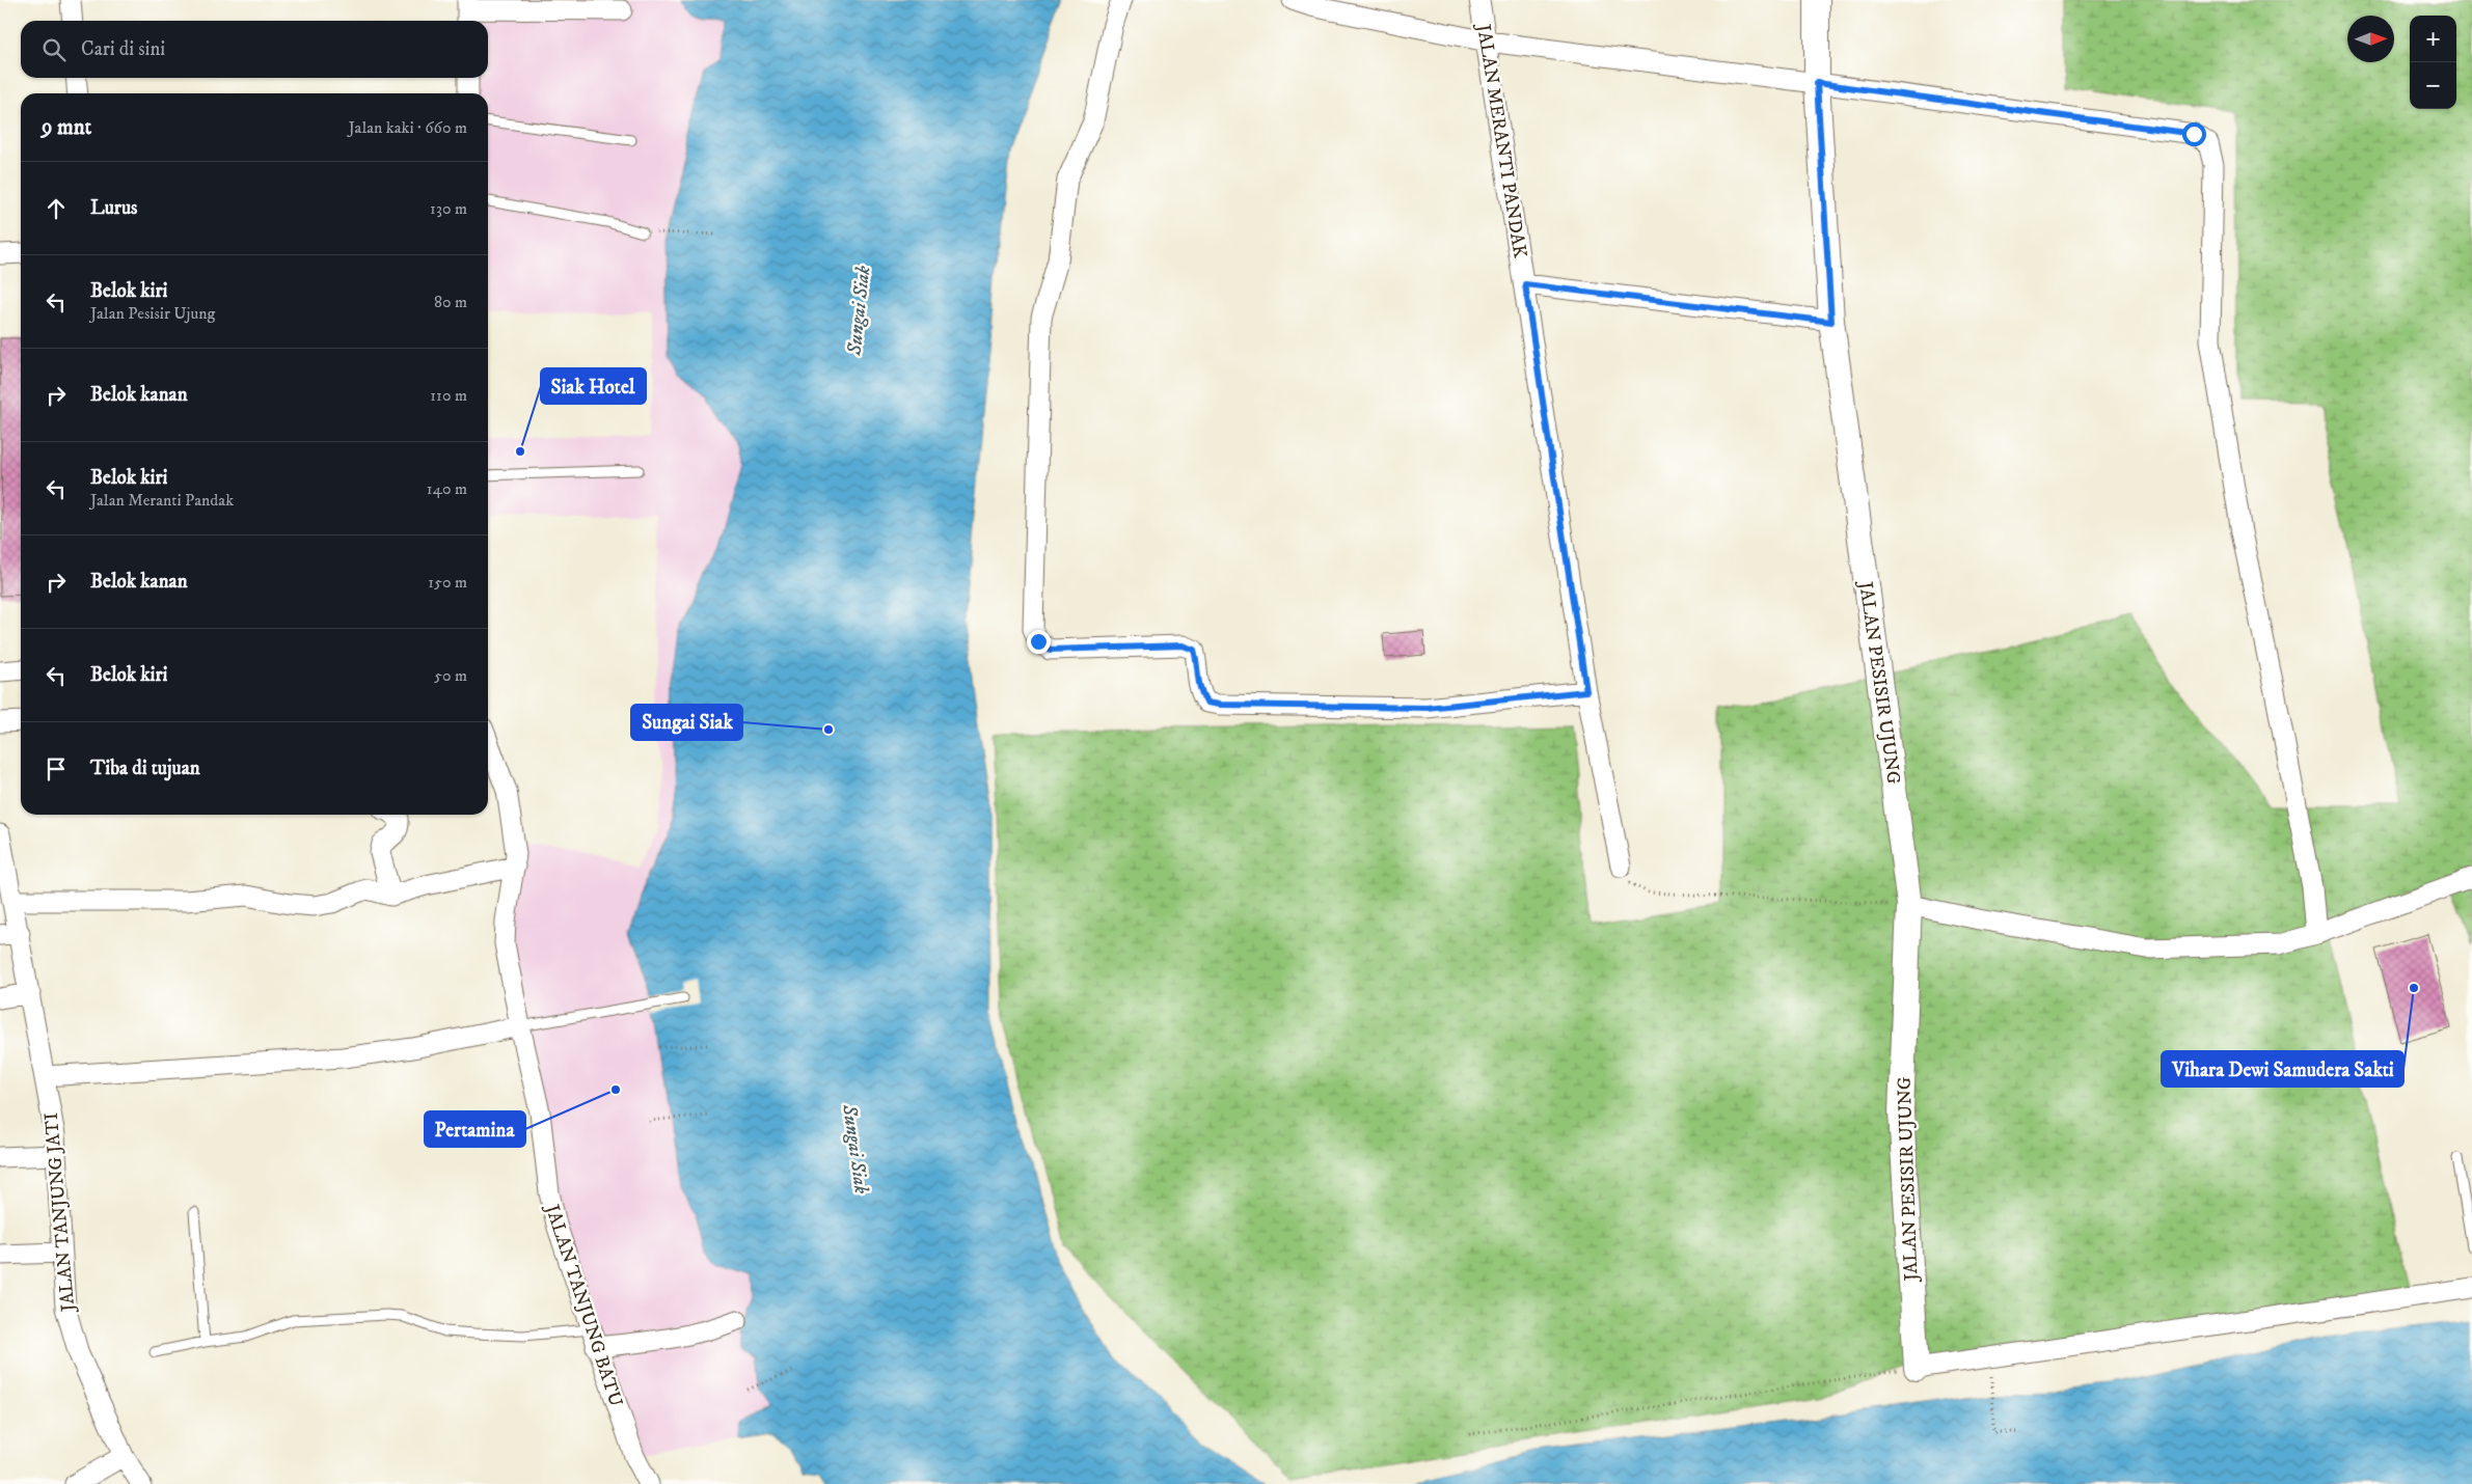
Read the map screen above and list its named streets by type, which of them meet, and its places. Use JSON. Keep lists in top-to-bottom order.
{
  "streets": {
    "street": [
      "JALAN MERANTI PANDAK",
      "JALAN PESISIR UJUNG",
      "JALAN TANJUNG JATI",
      "JALAN TANJUNG BATU"
    ]
  },
  "water": ["Sungai Siak"],
  "places": [
    "Siak Hotel",
    "Sungai Siak",
    "Vihara Dewi Samudera Sakti",
    "Pertamina"
  ],
  "north": "right",
  "page": {
    "map_buttons": ["+", "−"],
    "search": "Cari di sini",
    "heading": ["9 mnt", "Jalan kaki · 660 m"],
    "list": [
      ["Lurus", "130 m"],
      ["Belok kiri", "Jalan Pesisir Ujung", "80 m"],
      ["Belok kanan", "110 m"],
      ["Belok kiri", "Jalan Meranti Pandak", "140 m"],
      ["Belok kanan", "150 m"],
      ["Belok kiri", "50 m"],
      "Tiba di tujuan"
    ]
  }
}
